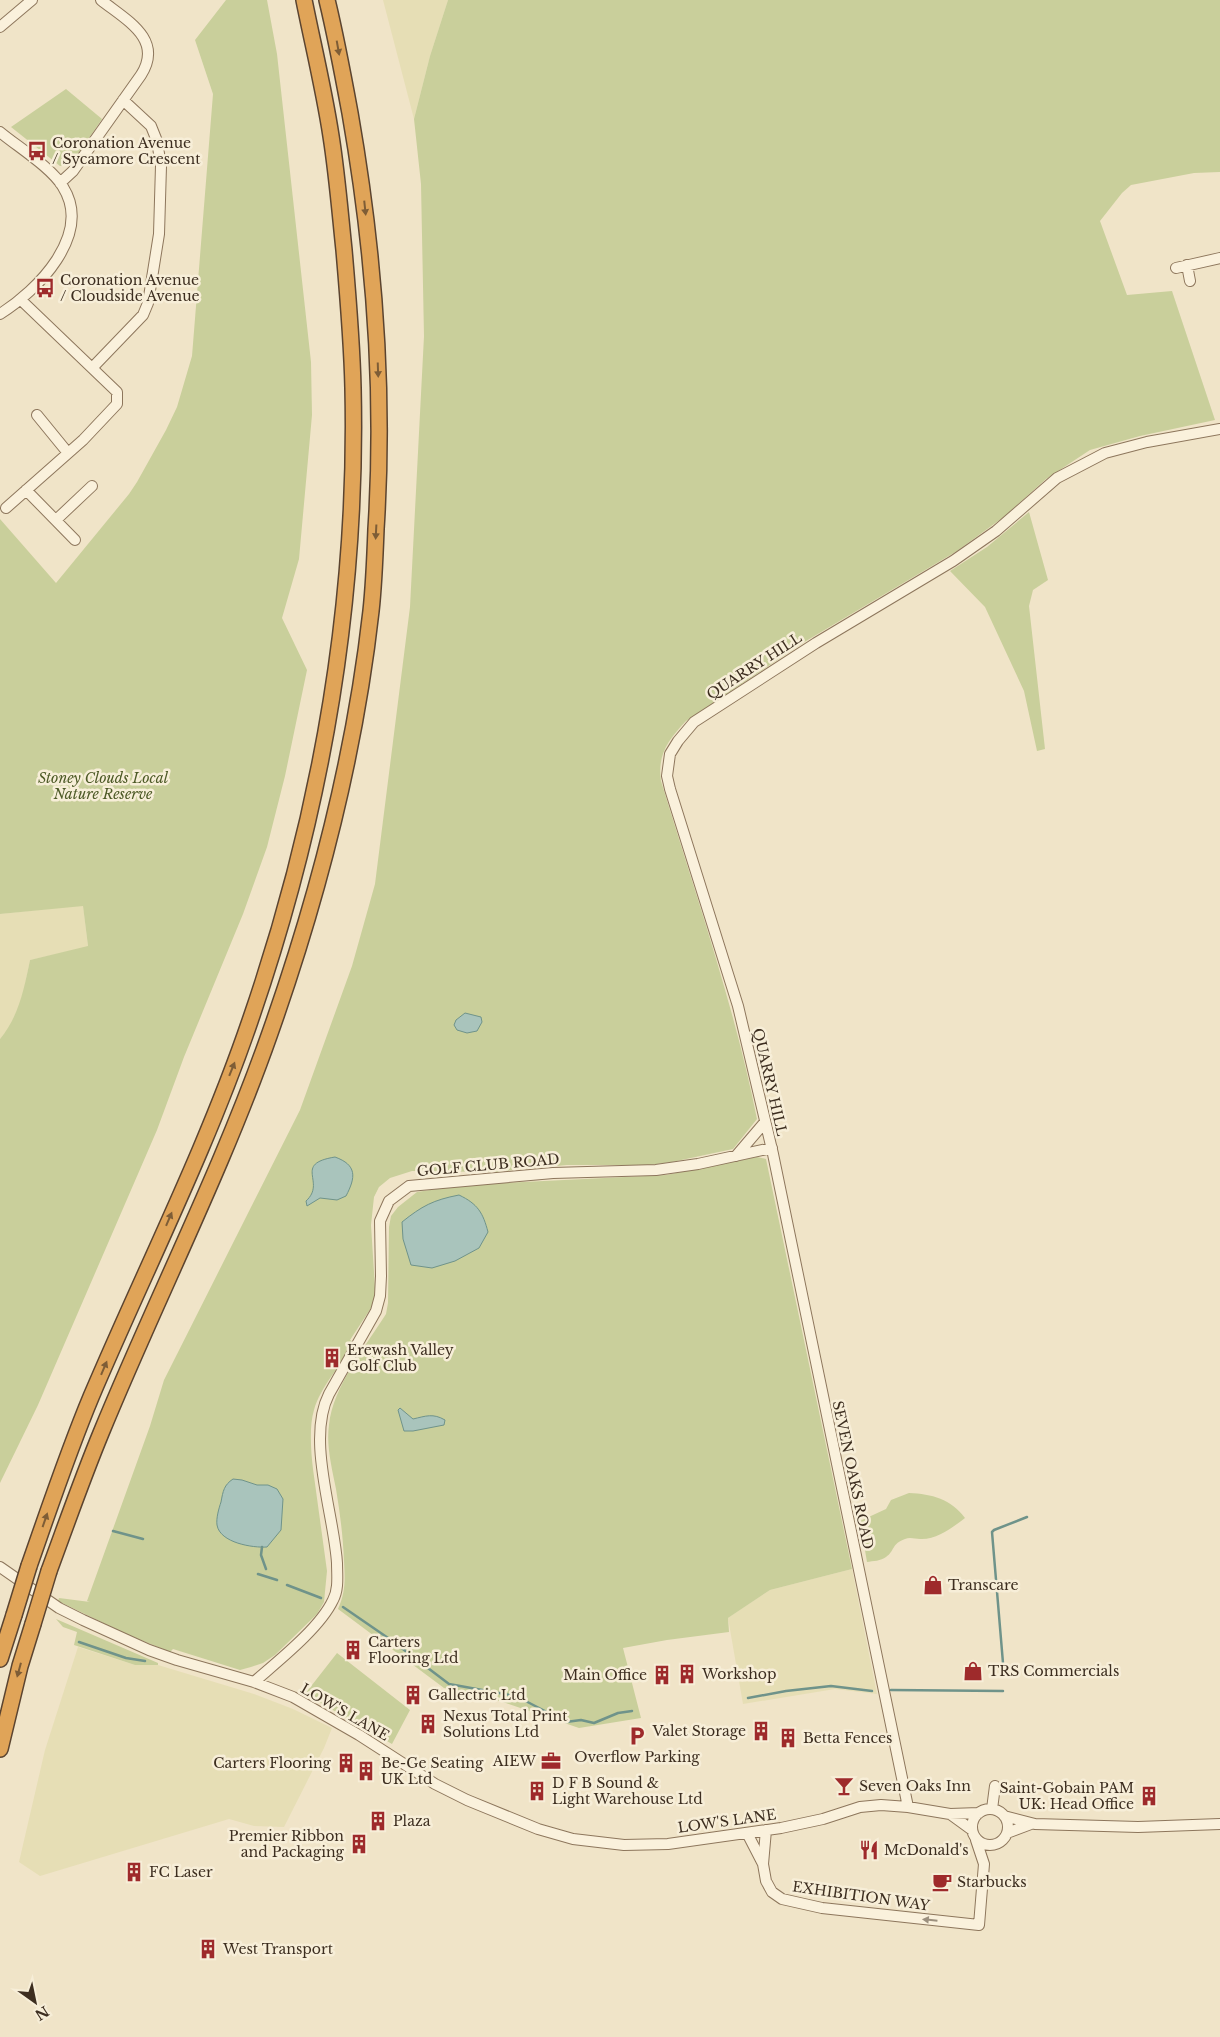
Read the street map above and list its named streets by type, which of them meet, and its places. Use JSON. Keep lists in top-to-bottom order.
{
  "streets": {
    "street": [
      "QUARRY HILL",
      "GOLF CLUB ROAD",
      "SEVEN OAKS ROAD",
      "LOW'S LANE",
      "EXHIBITION WAY"
    ]
  },
  "crossings": [
    ["QUARRY HILL", "GOLF CLUB ROAD"],
    ["QUARRY HILL", "SEVEN OAKS ROAD"],
    ["GOLF CLUB ROAD", "SEVEN OAKS ROAD"],
    ["GOLF CLUB ROAD", "LOW'S LANE"],
    ["SEVEN OAKS ROAD", "LOW'S LANE"],
    ["LOW'S LANE", "EXHIBITION WAY"]
  ],
  "parks": ["Stoney Clouds Local Nature Reserve"],
  "places": {
    "bus stop": ["Coronation Avenue / Sycamore Crescent", "Coronation Avenue / Cloudside Avenue"],
    "building": [
      "Erewash Valley Golf Club",
      "Carters Flooring Ltd",
      "Workshop",
      "Main Office",
      "Gallectric Ltd",
      "Nexus Total Print Solutions Ltd",
      "Valet Storage",
      "Betta Fences",
      "Carters Flooring",
      "Be-Ge Seating UK Ltd",
      "D F B Sound & Light Warehouse Ltd",
      "Saint-Gobain PAM UK: Head Office",
      "Plaza",
      "Premier Ribbon and Packaging",
      "FC Laser",
      "West Transport"
    ],
    "shop": ["Transcare", "TRS Commercials"],
    "parking": ["Overflow Parking"],
    "office": ["AIEW"],
    "bar": ["Seven Oaks Inn"],
    "restaurant": ["McDonald's"],
    "cafe": ["Starbucks"]
  },
  "north": "bottom right"
}
